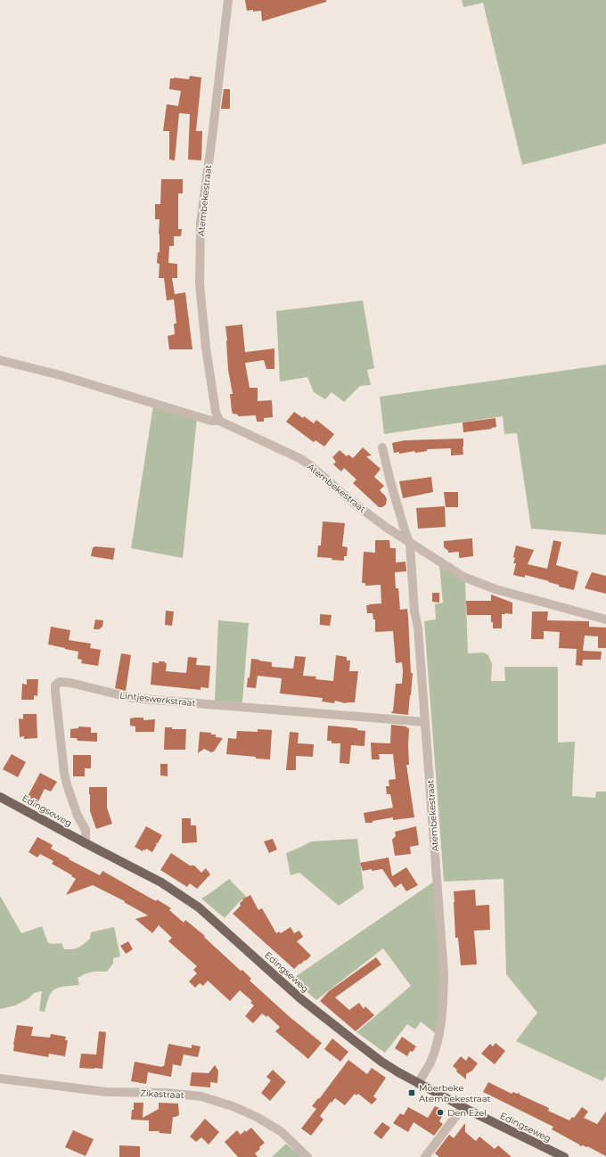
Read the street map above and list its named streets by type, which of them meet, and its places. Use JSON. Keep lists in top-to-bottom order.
{
  "streets": {
    "main road": ["Edingseweg"],
    "street": ["Atembekestraat", "Lintjeswerkstraat", "Zikastraat"]
  },
  "crossings": [
    ["Atembekestraat", "Lintjeswerkstraat"],
    ["Atembekestraat", "Edingseweg"],
    ["Lintjeswerkstraat", "Edingseweg"]
  ],
  "places": {
    "transit": ["Moerbeke Atembekestraat"],
    "other": ["Den Ezel"]
  }
}
